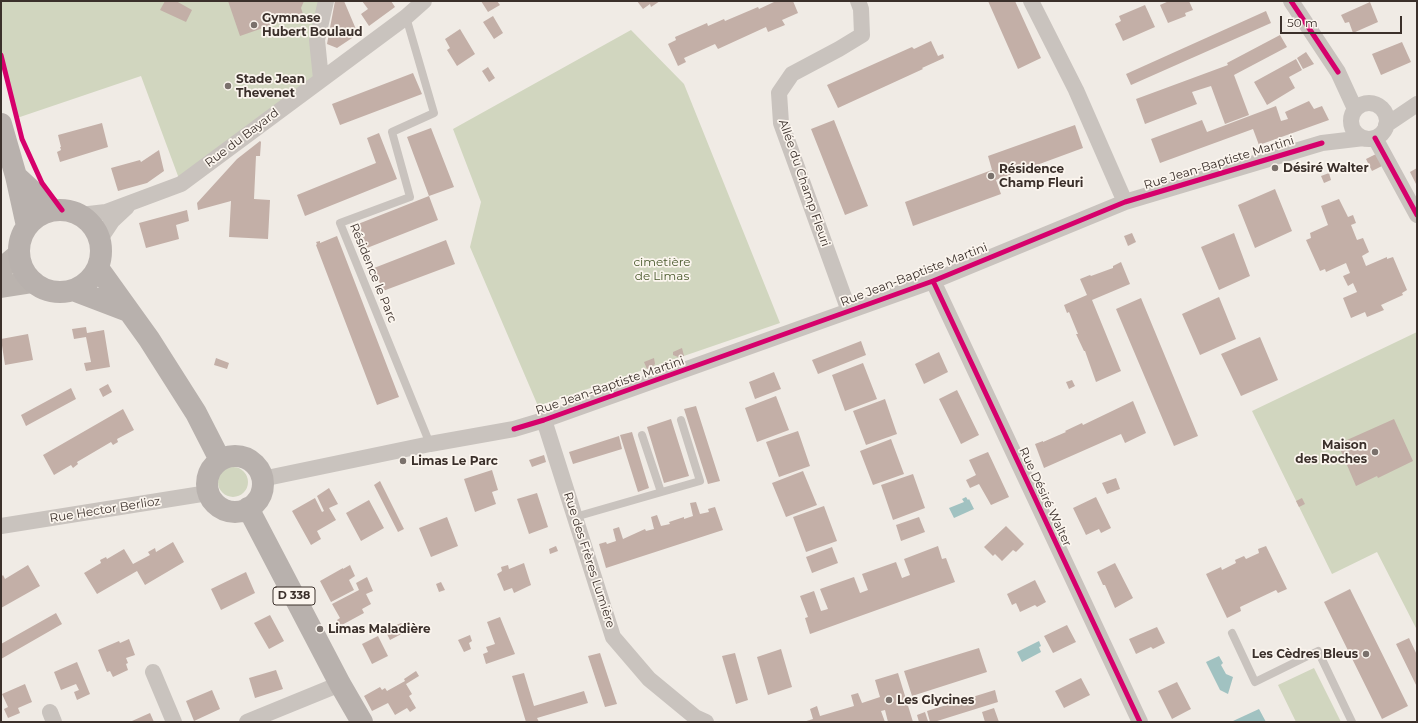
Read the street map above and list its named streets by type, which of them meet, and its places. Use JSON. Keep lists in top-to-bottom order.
{
  "streets": {
    "main road": ["D 338"],
    "street": [
      "Rue du Bayard",
      "Rue Jean-Baptiste Martini",
      "Allée du Champ Fleuri",
      "Rue Désiré Walter",
      "Rue Hector Berlioz",
      "Rue des Frères Lumière"
    ],
    "lane": ["Résidence le Parc"]
  },
  "crossings": [
    ["Rue du Bayard", "Résidence le Parc"],
    ["Rue Jean-Baptiste Martini", "Allée du Champ Fleuri"],
    ["Rue Jean-Baptiste Martini", "Résidence le Parc"],
    ["Rue Jean-Baptiste Martini", "Rue Désiré Walter"],
    ["Rue Jean-Baptiste Martini", "Rue Hector Berlioz"],
    ["Rue Jean-Baptiste Martini", "Rue des Frères Lumière"],
    ["Rue Jean-Baptiste Martini", "D 338"],
    ["Rue Hector Berlioz", "D 338"]
  ],
  "parks": ["cimetière de Limas"],
  "places": [
    "Gymnase Hubert Boulaud",
    "Stade Jean Thevenet",
    "Désiré Walter",
    "Résidence Champ Fleuri",
    "Maison des Roches",
    "Limas Le Parc",
    "Limas Maladière",
    "Les Cèdres Bleus",
    "Les Glycines"
  ],
  "scale_bar": "50 m"
}
